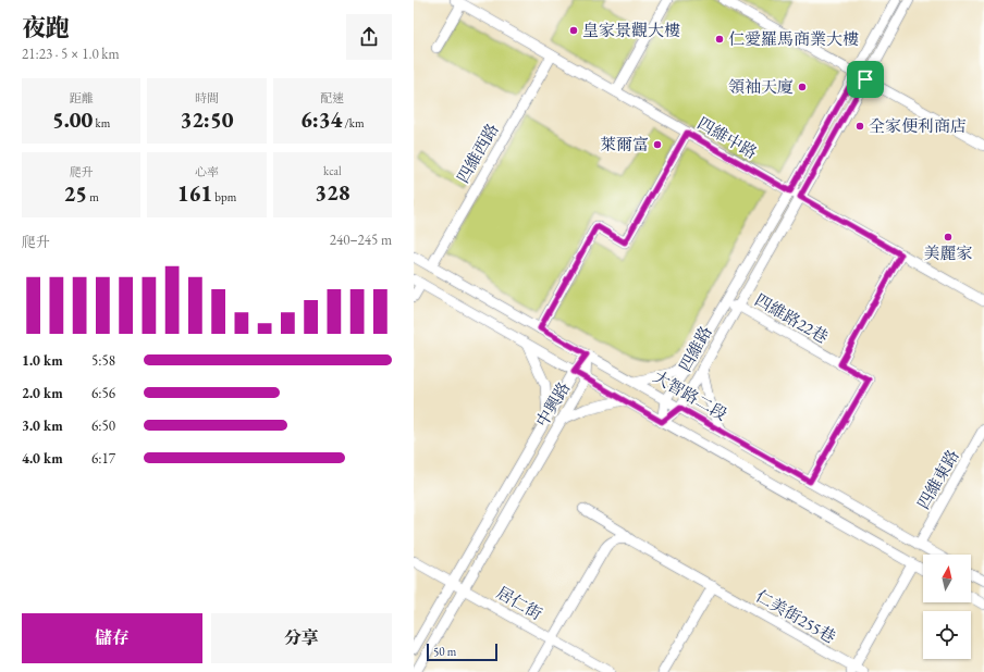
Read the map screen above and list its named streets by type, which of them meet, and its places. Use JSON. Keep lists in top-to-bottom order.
{
  "streets": {
    "street": [
      "四維中路",
      "四維西路",
      "四維路22巷",
      "四維路",
      "大智路二段",
      "中興路",
      "四維東路",
      "居仁街",
      "仁美街255巷"
    ]
  },
  "crossings": [
    ["四維中路", "四維西路"],
    ["四維中路", "四維路"],
    ["四維西路", "大智路二段"],
    ["四維路22巷", "四維路"],
    ["四維路22巷", "大智路二段"],
    ["四維路", "大智路二段"],
    ["大智路二段", "中興路"],
    ["大智路二段", "四維東路"],
    ["中興路", "居仁街"]
  ],
  "places": [
    "皇家景觀大樓",
    "仁愛羅馬商業大樓",
    "領袖天廈",
    "全家便利商店",
    "萊爾富",
    "美麗家"
  ],
  "scale_bar": "50 m",
  "north": "top",
  "page": {
    "heading": ["夜跑", "21:23 · 5 × 1.0 km"],
    "stats": [
      ["距離", "5.00 km"],
      ["時間", "32:50"],
      ["配速", "6:34 /km"],
      ["爬升", "25 m"],
      ["心率", "161 bpm"],
      ["kcal", "328"]
    ],
    "chart": ["爬升", "240–245 m"],
    "list": [
      {
        "name": "1.0 km",
        "note": "5:58"
      },
      {
        "name": "2.0 km",
        "note": "6:56"
      },
      {
        "name": "3.0 km",
        "note": "6:50"
      },
      {
        "name": "4.0 km",
        "note": "6:17"
      }
    ],
    "buttons": ["儲存", "分享"],
    "scale": "50 m"
  }
}
